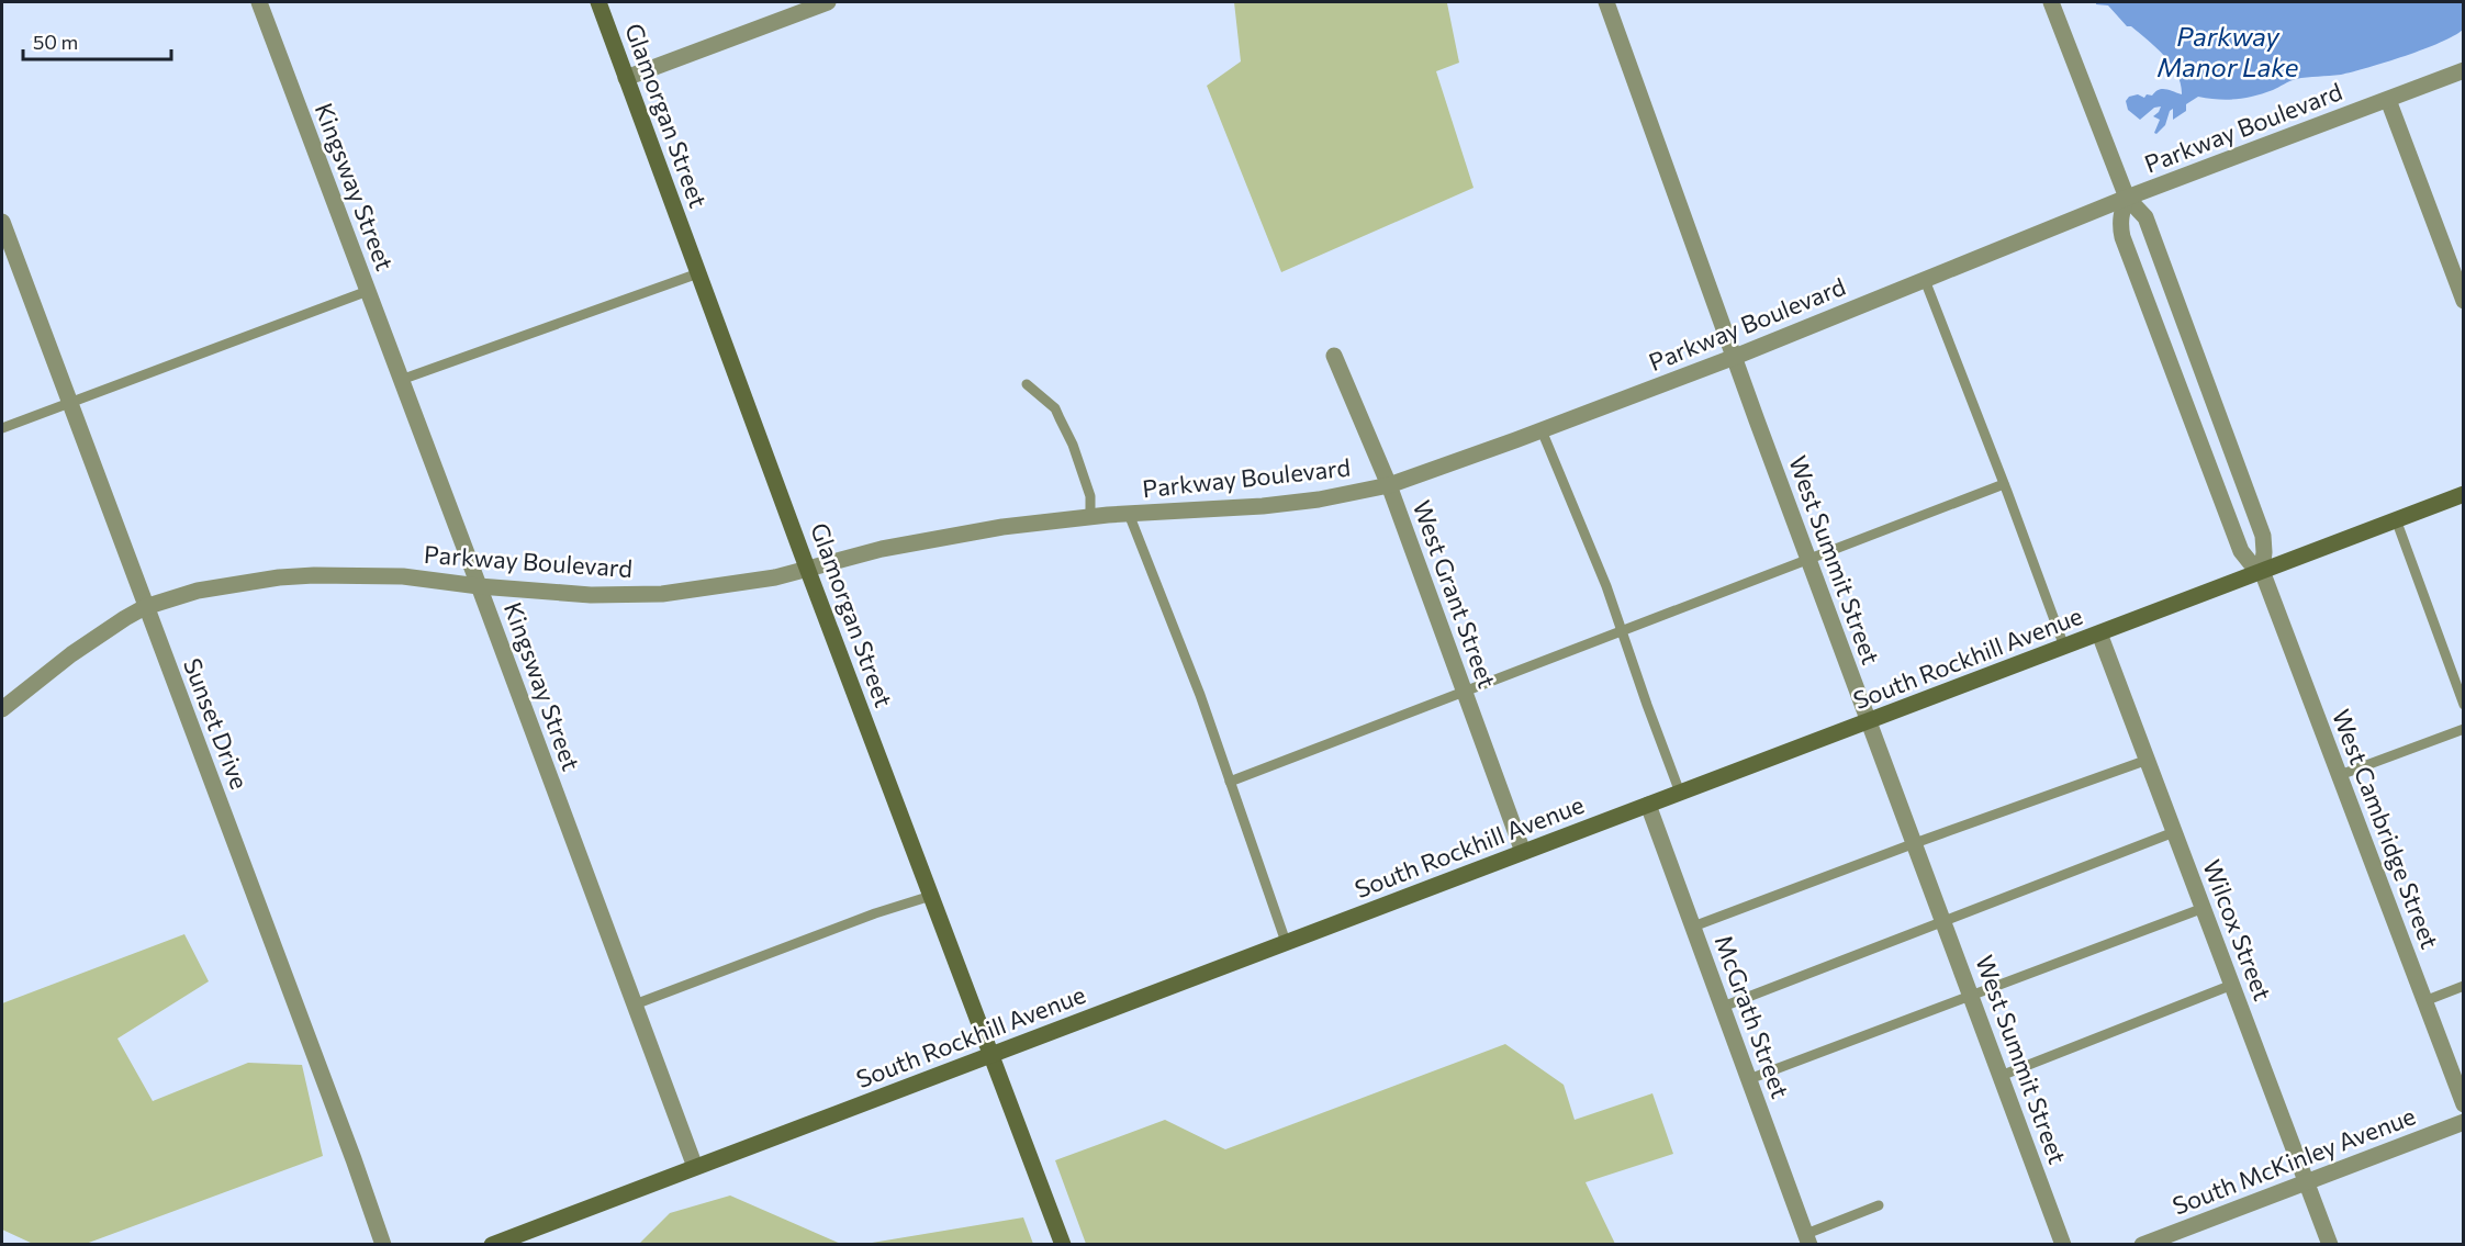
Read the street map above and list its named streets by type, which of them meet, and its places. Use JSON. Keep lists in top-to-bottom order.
{
  "streets": {
    "street": [
      "Glamorgan Street",
      "Parkway Boulevard",
      "Kingsway Street",
      "West Summit Street",
      "West Grant Street",
      "South Rockhill Avenue",
      "Sunset Drive",
      "West Cambridge Street",
      "Wilcox Street",
      "McGrath Street",
      "South McKinley Avenue"
    ]
  },
  "crossings": [
    ["Glamorgan Street", "Parkway Boulevard"],
    ["Glamorgan Street", "South Rockhill Avenue"],
    ["Parkway Boulevard", "Kingsway Street"],
    ["Parkway Boulevard", "West Summit Street"],
    ["Parkway Boulevard", "West Grant Street"],
    ["Parkway Boulevard", "Sunset Drive"],
    ["Parkway Boulevard", "West Cambridge Street"],
    ["Kingsway Street", "South Rockhill Avenue"],
    ["West Summit Street", "South Rockhill Avenue"],
    ["West Grant Street", "South Rockhill Avenue"],
    ["South Rockhill Avenue", "West Cambridge Street"],
    ["South Rockhill Avenue", "Wilcox Street"],
    ["South Rockhill Avenue", "McGrath Street"],
    ["Wilcox Street", "South McKinley Avenue"]
  ],
  "water": ["Parkway Manor Lake"],
  "scale_bar": "50 m"
}
